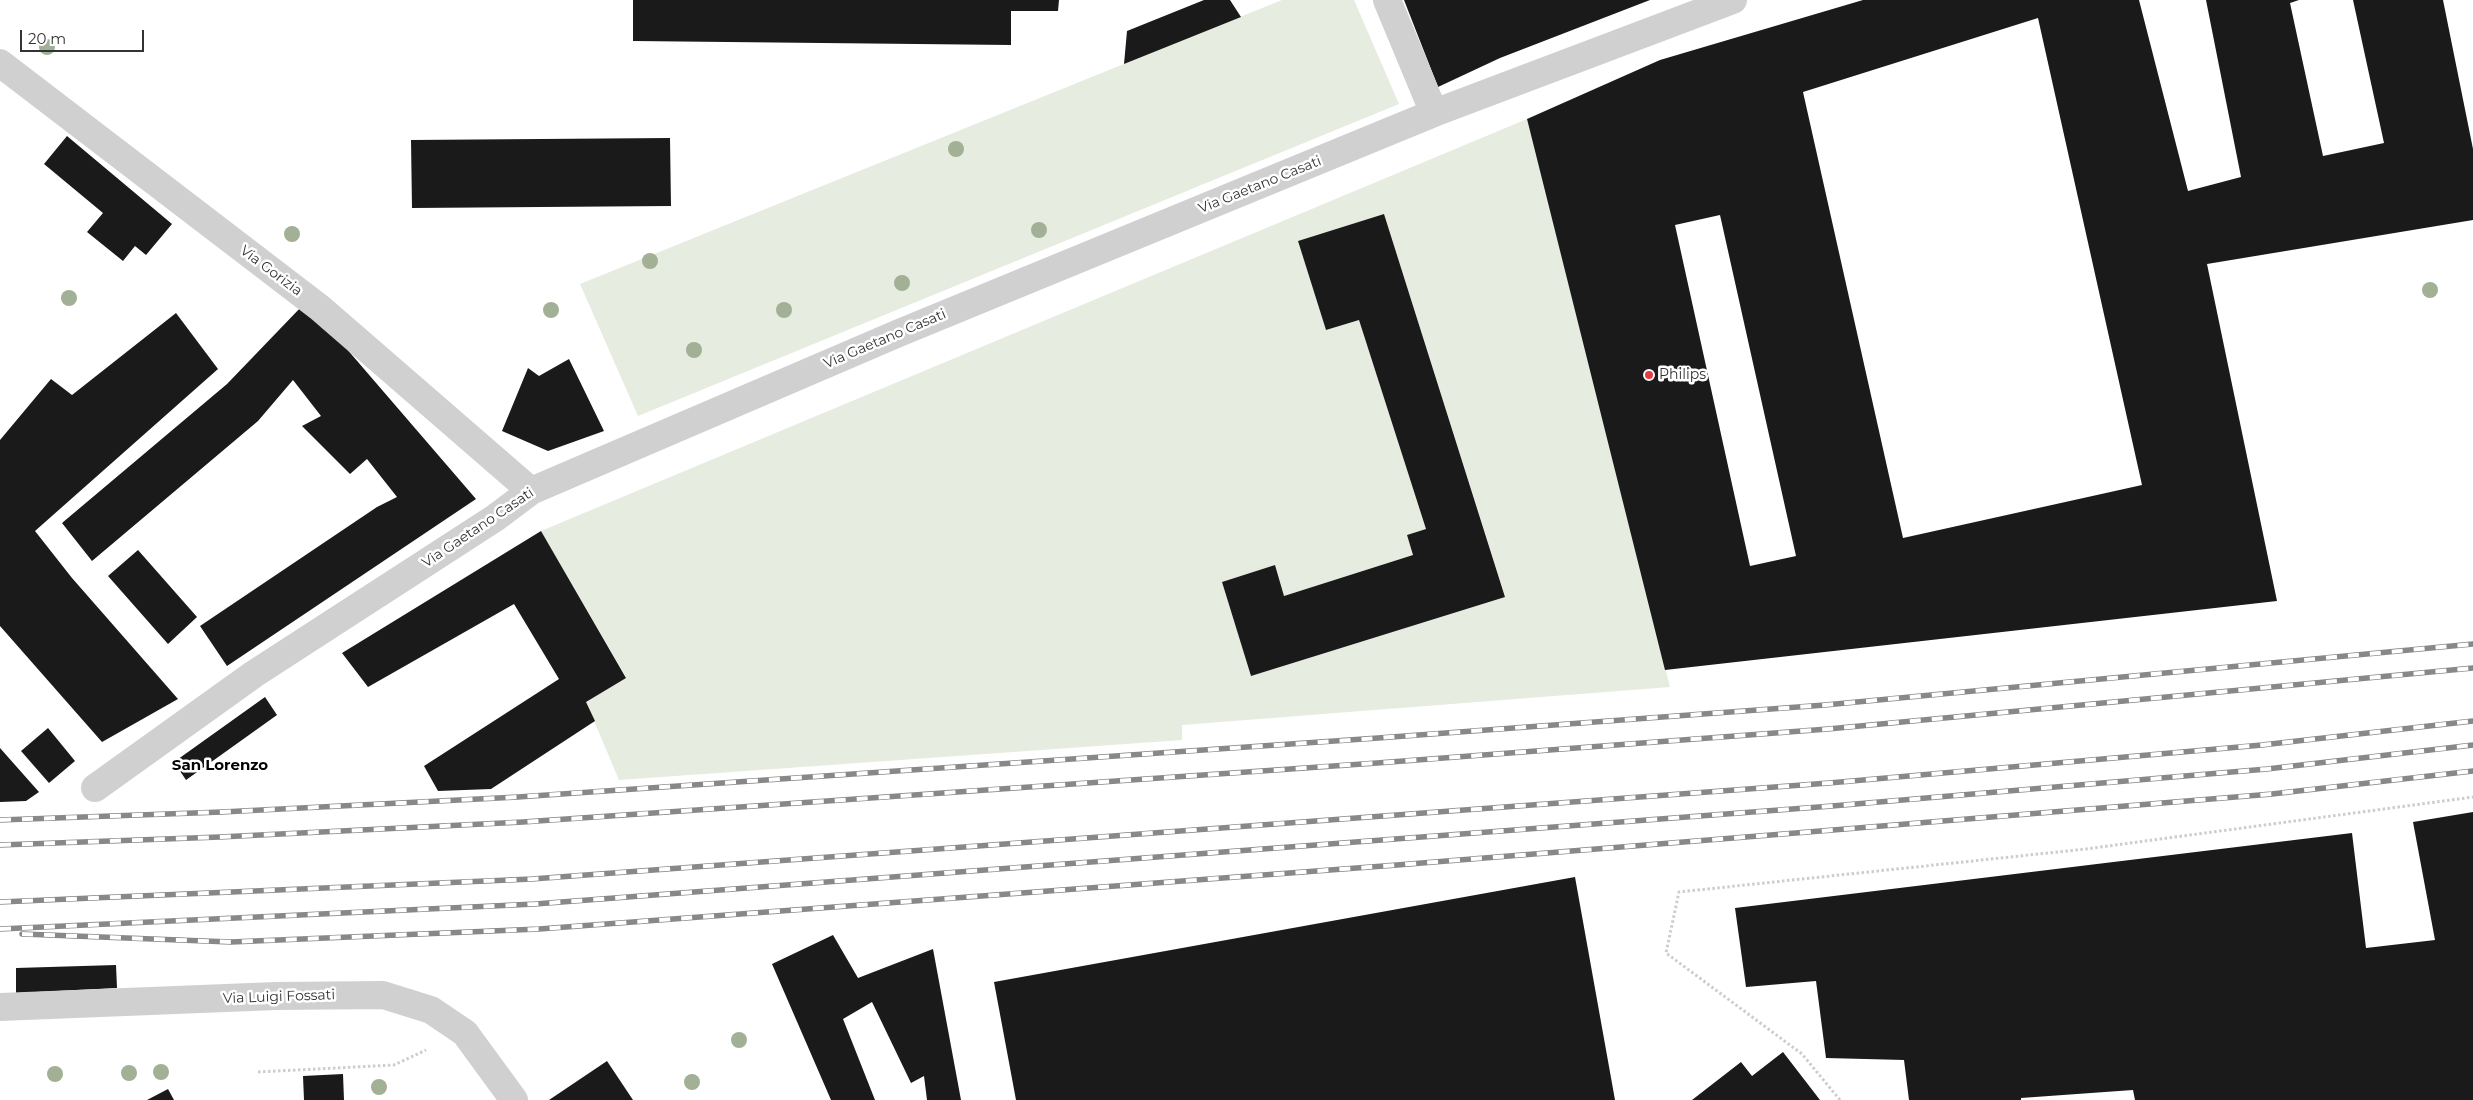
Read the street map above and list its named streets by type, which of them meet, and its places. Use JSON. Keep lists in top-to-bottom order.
{
  "streets": {
    "street": ["Via Gaetano Casati", "Via Gorizia", "Via Luigi Fossati"]
  },
  "crossings": [
    ["Via Gaetano Casati", "Via Gorizia"]
  ],
  "districts": ["San Lorenzo"],
  "places": ["Philips"],
  "scale_bar": "20 m"
}
